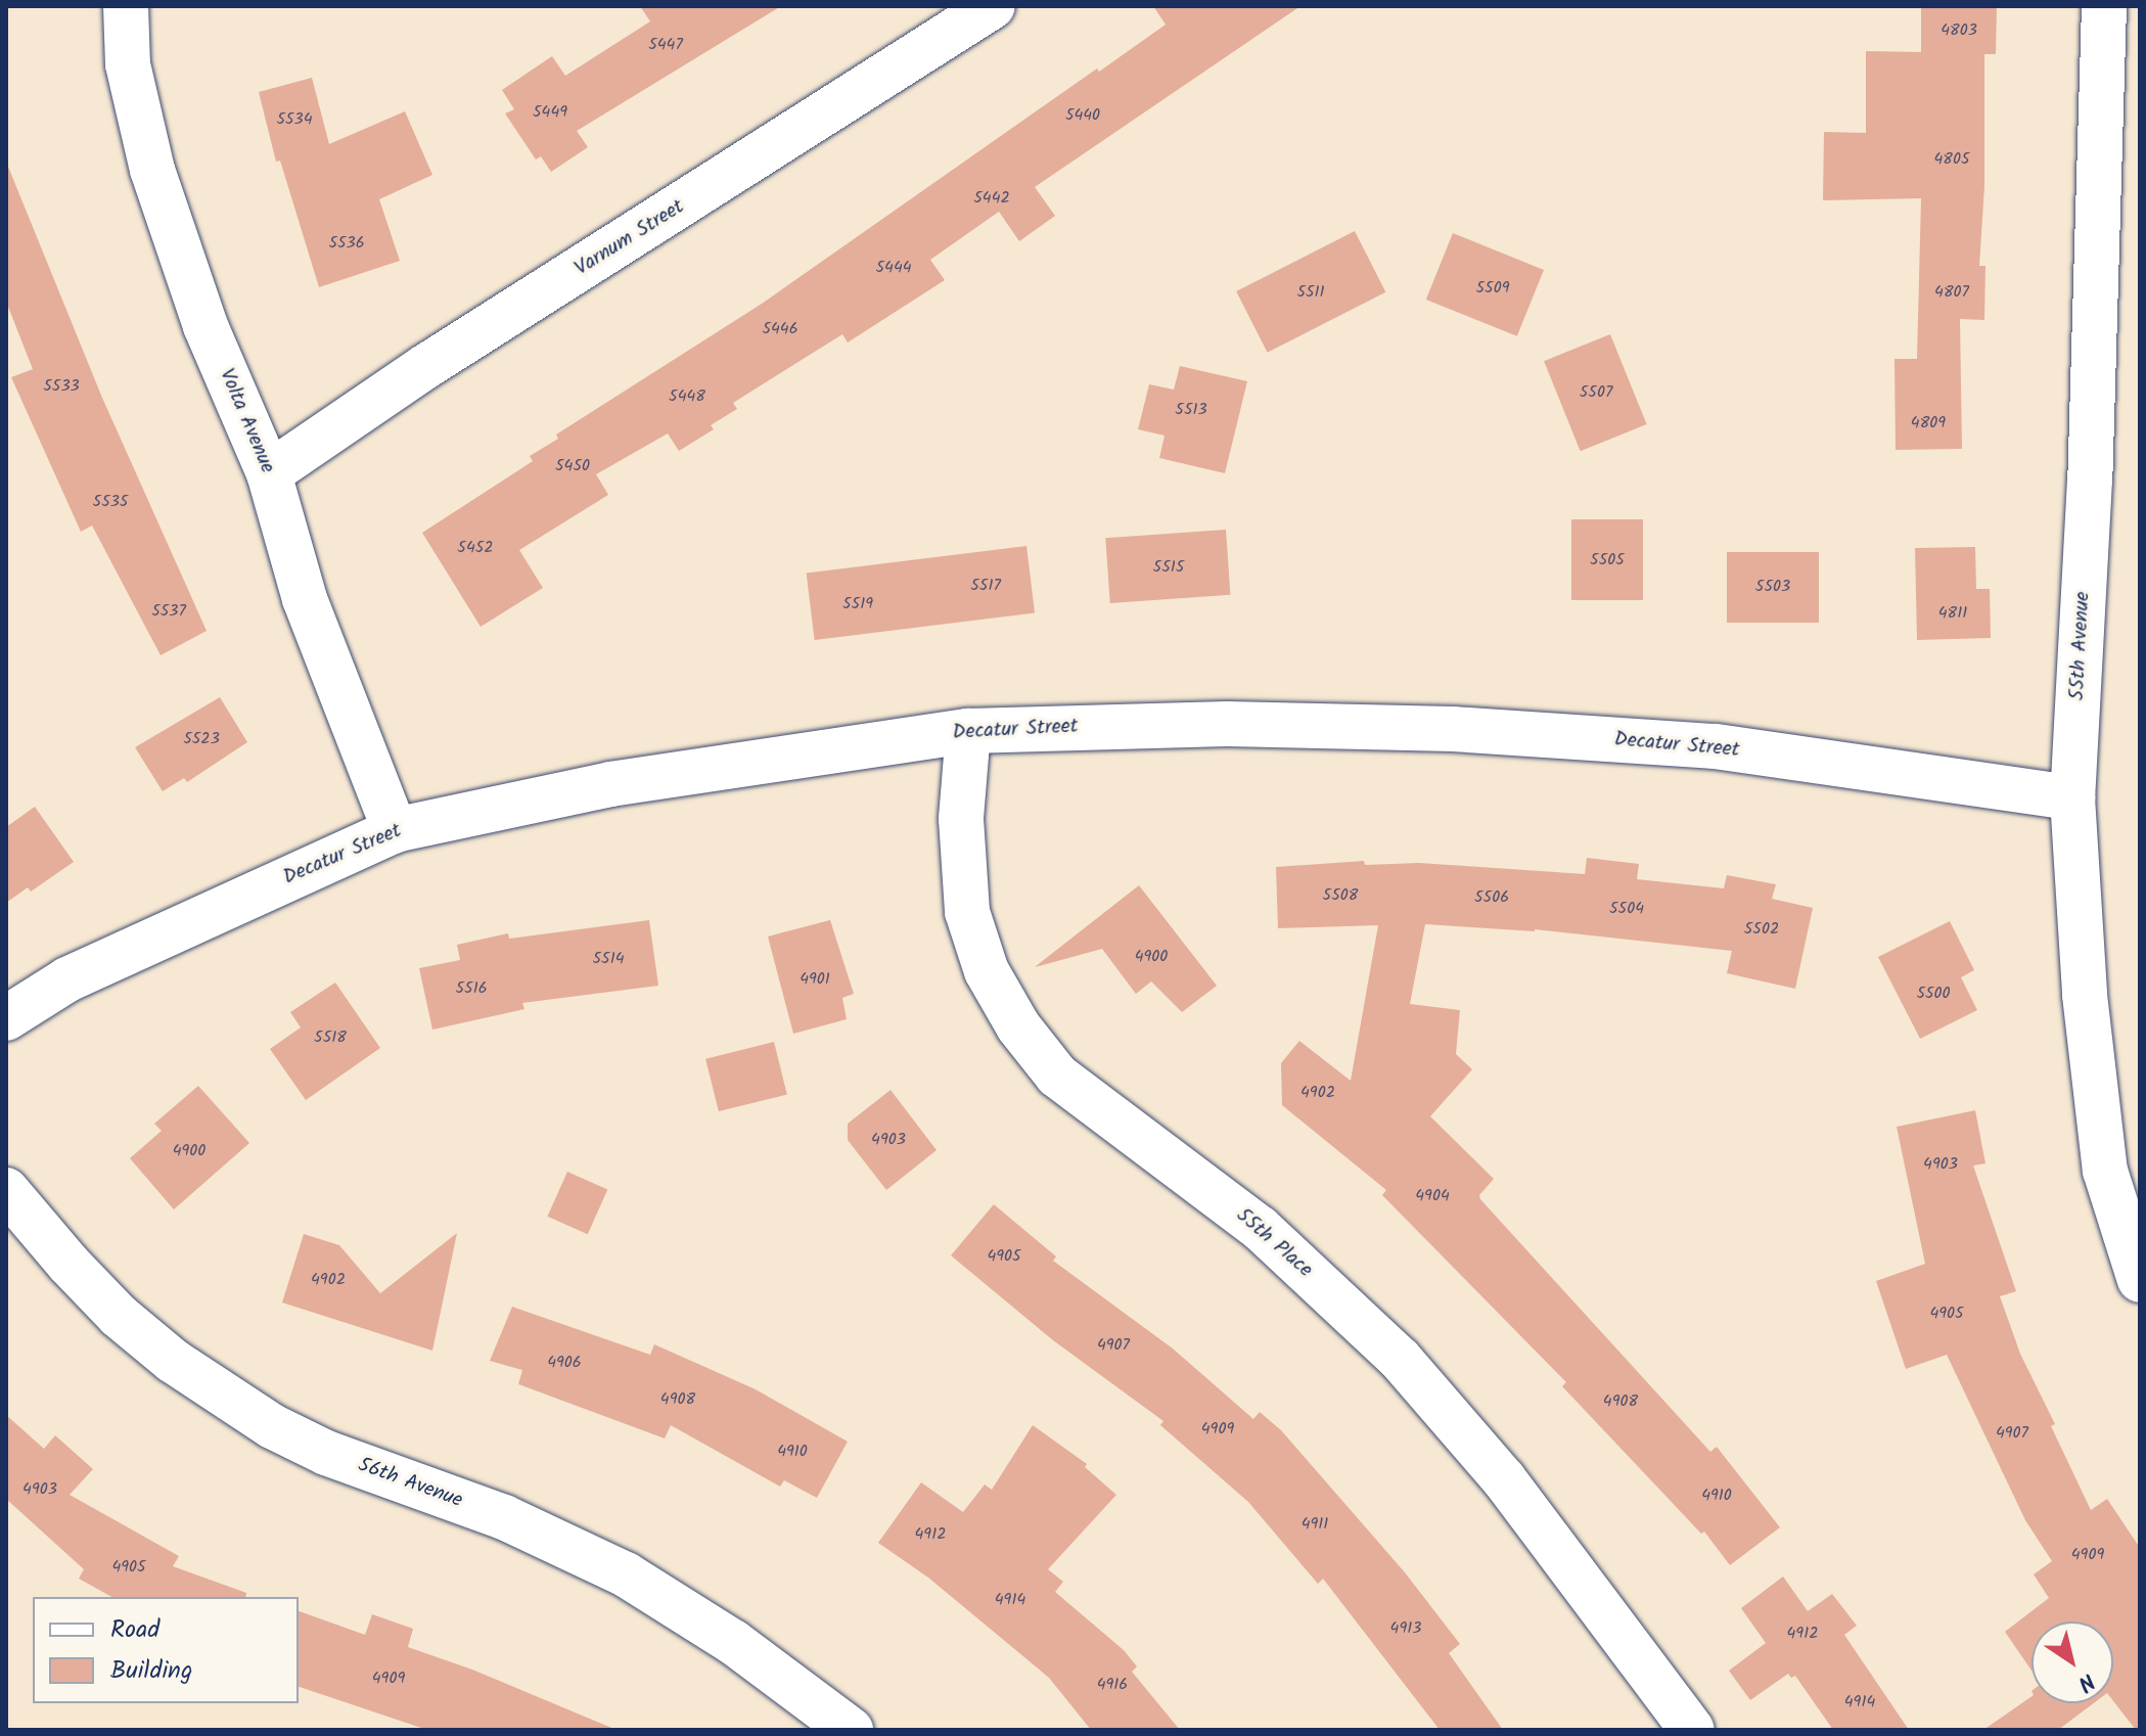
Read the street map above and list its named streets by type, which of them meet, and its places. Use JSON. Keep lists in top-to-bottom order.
{
  "streets": {
    "street": [
      "Varnum Street",
      "Volta Avenue",
      "55th Avenue",
      "Decatur Street",
      "55th Place",
      "56th Avenue"
    ]
  },
  "crossings": [
    ["Varnum Street", "Volta Avenue"],
    ["Volta Avenue", "Decatur Street"],
    ["55th Avenue", "Decatur Street"],
    ["Decatur Street", "55th Place"]
  ],
  "house_numbers": [
    "4803",
    "5447",
    "5449",
    "5440",
    "5534",
    "4805",
    "5442",
    "5536",
    "5444",
    "5509",
    "5511",
    "4807",
    "5446",
    "5533",
    "5507",
    "5448",
    "5513",
    "4809",
    "5450",
    "5535",
    "5452",
    "5505",
    "5515",
    "5517",
    "5503",
    "5519",
    "5537",
    "4811",
    "5523",
    "5508",
    "5506",
    "5504",
    "5502",
    "4900",
    "5514",
    "4901",
    "5516",
    "5500",
    "5518",
    "4902",
    "4903",
    "4900",
    "4903",
    "4904",
    "4905",
    "4902",
    "4905",
    "4907",
    "4906",
    "4908",
    "4908",
    "4909",
    "4907",
    "4910",
    "4903",
    "4910",
    "4911",
    "4912",
    "4909",
    "4905",
    "4914",
    "4913",
    "4912",
    "4909",
    "4916",
    "4914"
  ],
  "legend": ["Road", "Building"],
  "north": "bottom right"
}
